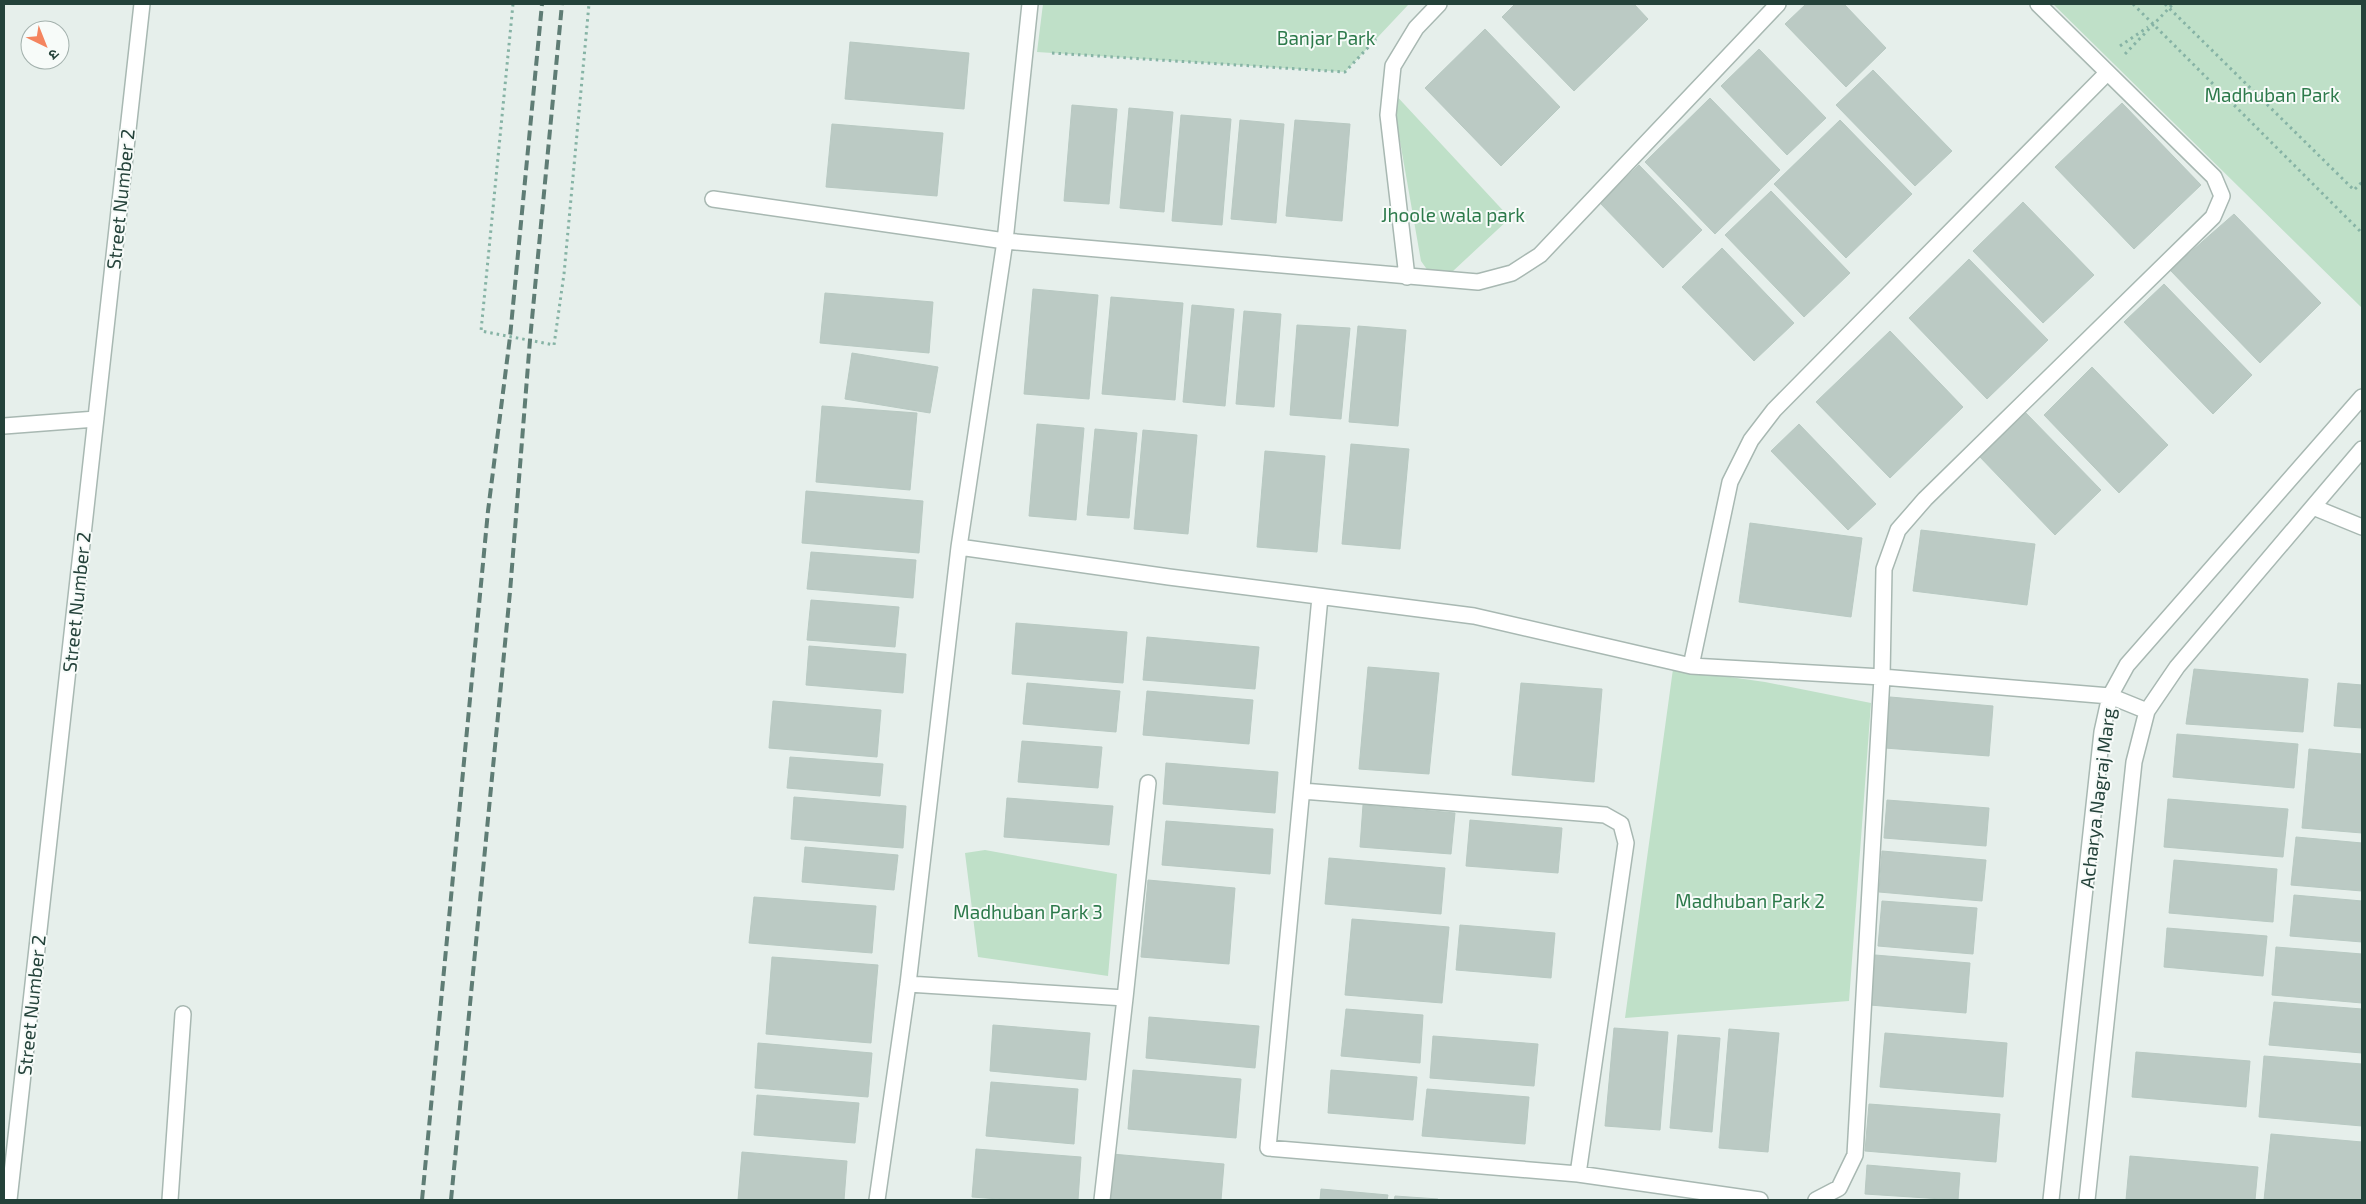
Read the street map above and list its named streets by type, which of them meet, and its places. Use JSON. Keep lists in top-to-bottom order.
{
  "streets": {
    "street": ["Street Number 2", "Acharya Nagraj Marg"]
  },
  "parks": [
    "Banjar Park",
    "Madhuban Park",
    "Jhoole wala park",
    "Madhuban Park 2",
    "Madhuban Park 3"
  ],
  "north": "bottom right"
}
